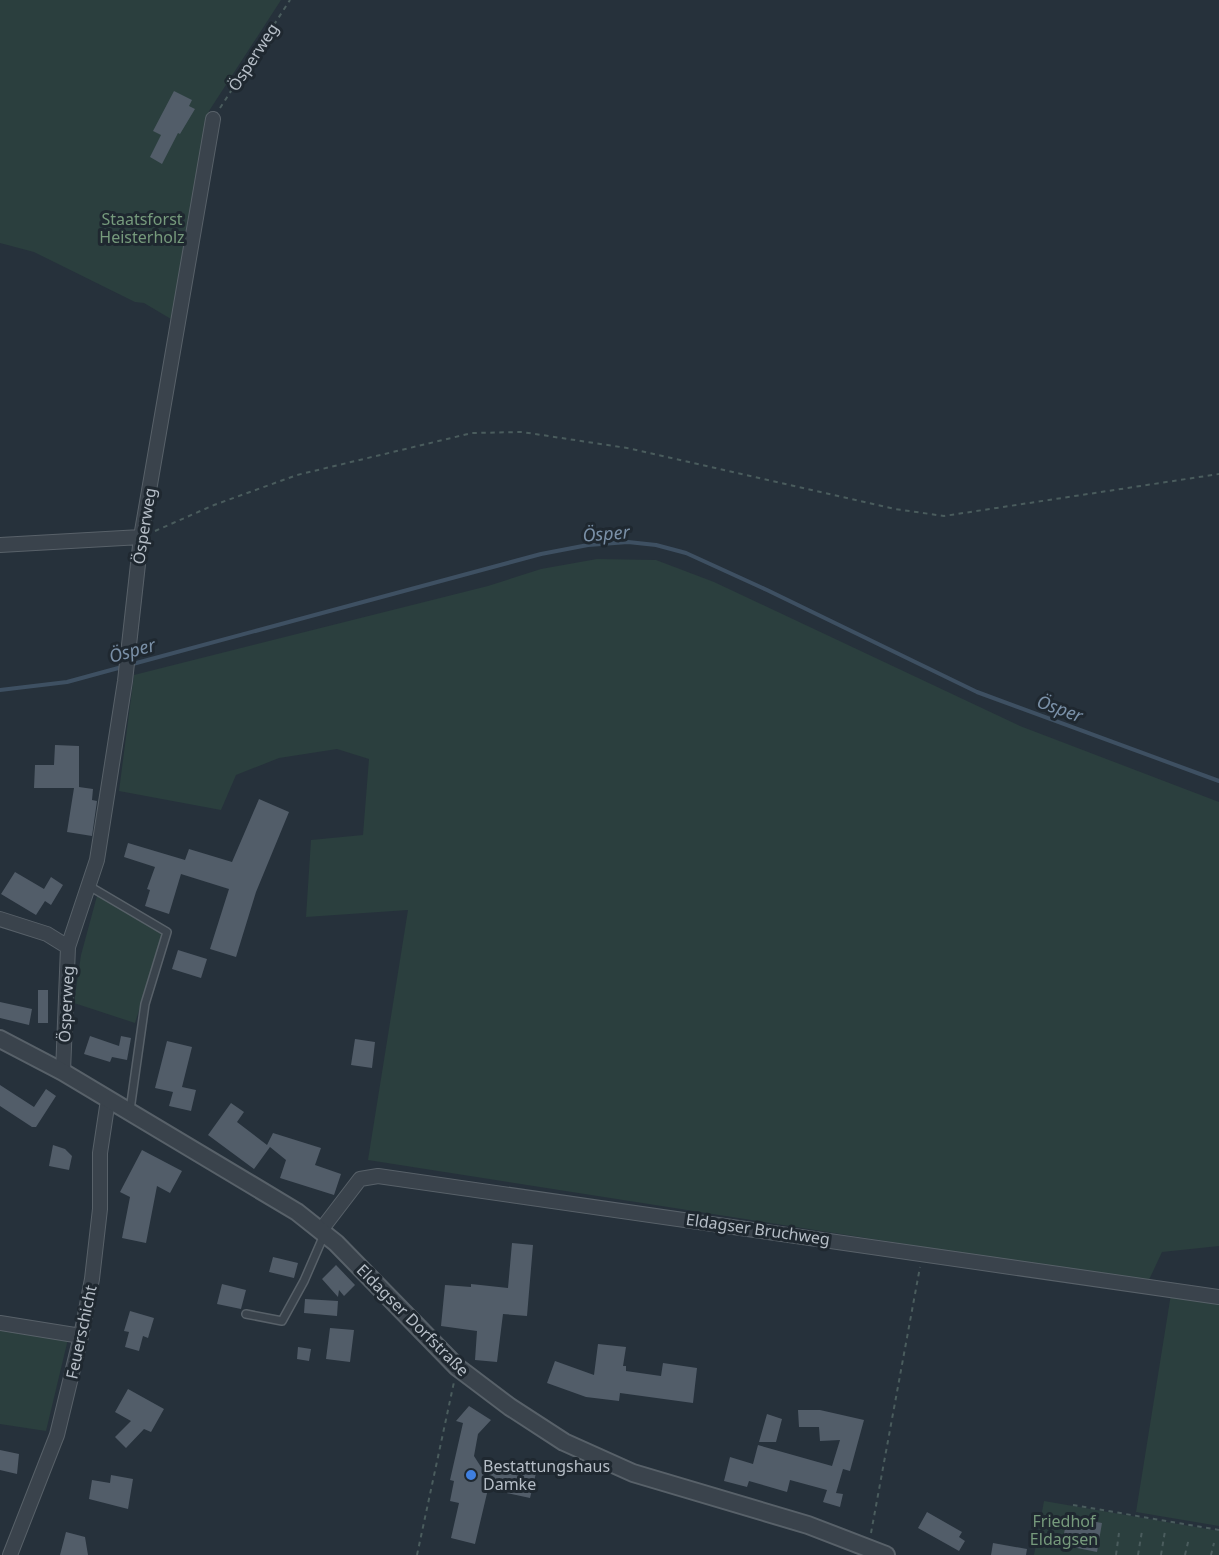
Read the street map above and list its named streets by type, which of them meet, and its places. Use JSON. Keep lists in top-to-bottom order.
{
  "streets": {
    "street": [
      "Ösperweg",
      "Eldagser Bruchweg",
      "Eldagser Dorfstraße",
      "Feuerschicht"
    ]
  },
  "crossings": [
    ["Ösperweg", "Eldagser Dorfstraße"],
    ["Eldagser Bruchweg", "Eldagser Dorfstraße"],
    ["Eldagser Dorfstraße", "Feuerschicht"]
  ],
  "water": ["Ösper"],
  "parks": ["Staatsforst Heisterholz", "Friedhof Eldagsen"],
  "places": ["Bestattungshaus Damke"]
}
